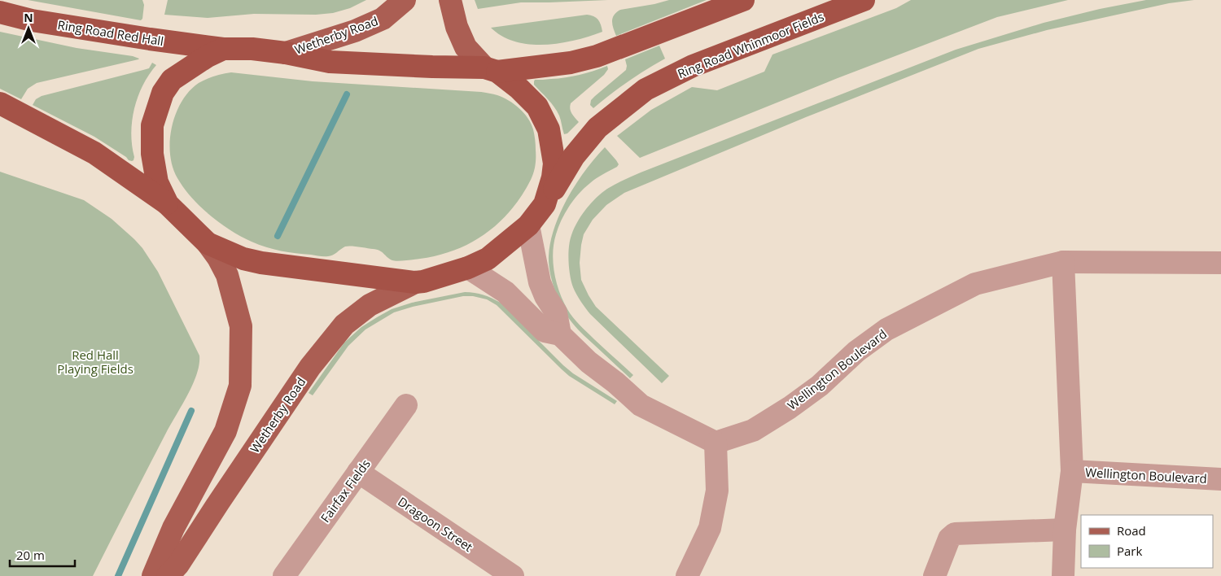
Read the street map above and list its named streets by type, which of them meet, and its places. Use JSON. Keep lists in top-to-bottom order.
{
  "streets": {
    "highway": ["Ring Road Red Hall", "Ring Road Whinmoor Fields"],
    "main road": ["Wetherby Road"],
    "street": ["Wellington Boulevard", "Fairfax Fields", "Dragoon Street"]
  },
  "crossings": [
    ["Ring Road Red Hall", "Wetherby Road"],
    ["Wetherby Road", "Ring Road Whinmoor Fields"],
    ["Fairfax Fields", "Dragoon Street"]
  ],
  "parks": ["Red Hall Playing Fields"],
  "legend": ["Road", "Park"],
  "scale_bar": "20 m",
  "north": "top"
}
